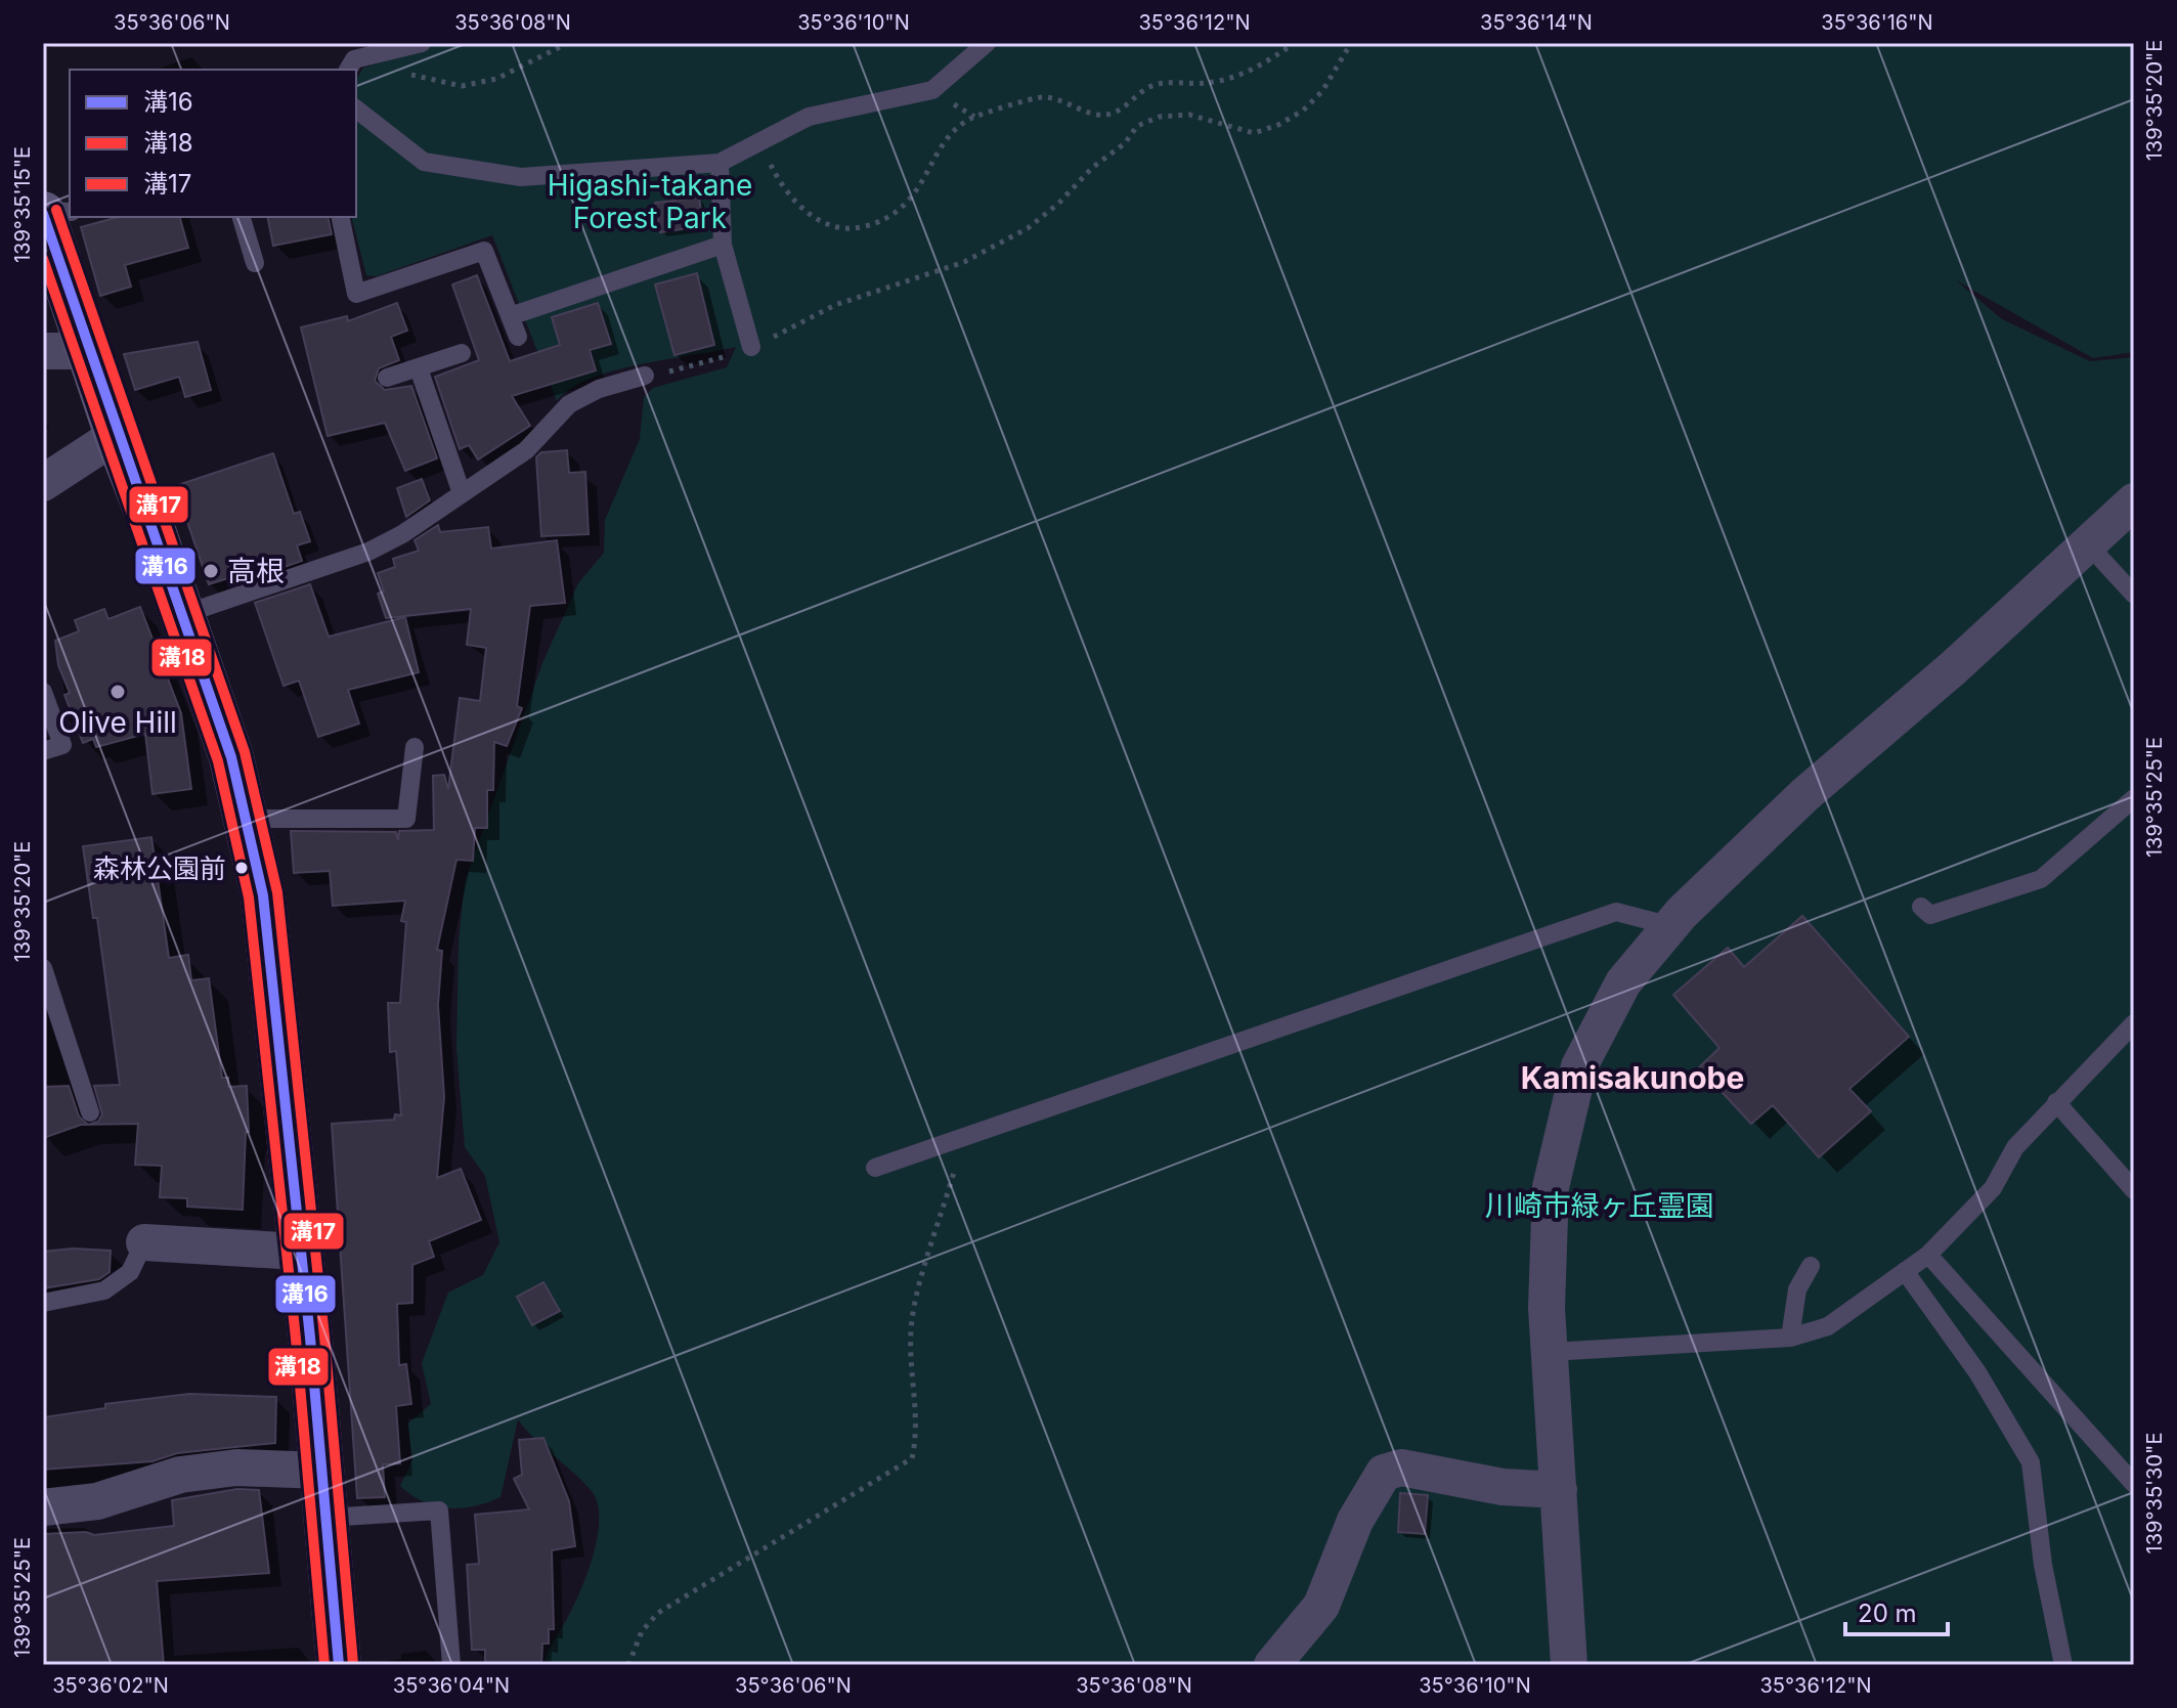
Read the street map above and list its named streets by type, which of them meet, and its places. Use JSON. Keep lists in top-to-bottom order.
{
  "districts": ["Kamisakunobe"],
  "parks": ["Higashi-takane Forest Park", "川崎市緑ヶ丘霊園"],
  "places": ["高根", "Olive Hill", "森林公園前"],
  "lines": ["transit line 溝17", "transit line 溝16", "transit line 溝18"],
  "legend": ["溝16", "溝18", "溝17"],
  "scale_bar": "20 m",
  "coordinates": [
    "35°36'06\"N",
    "35°36'08\"N",
    "35°36'10\"N",
    "35°36'12\"N",
    "35°36'14\"N",
    "35°36'16\"N",
    "139°35'20\"E",
    "139°35'15\"E",
    "139°35'25\"E",
    "139°35'30\"E",
    "35°36'02\"N",
    "35°36'04\"N"
  ]
}
